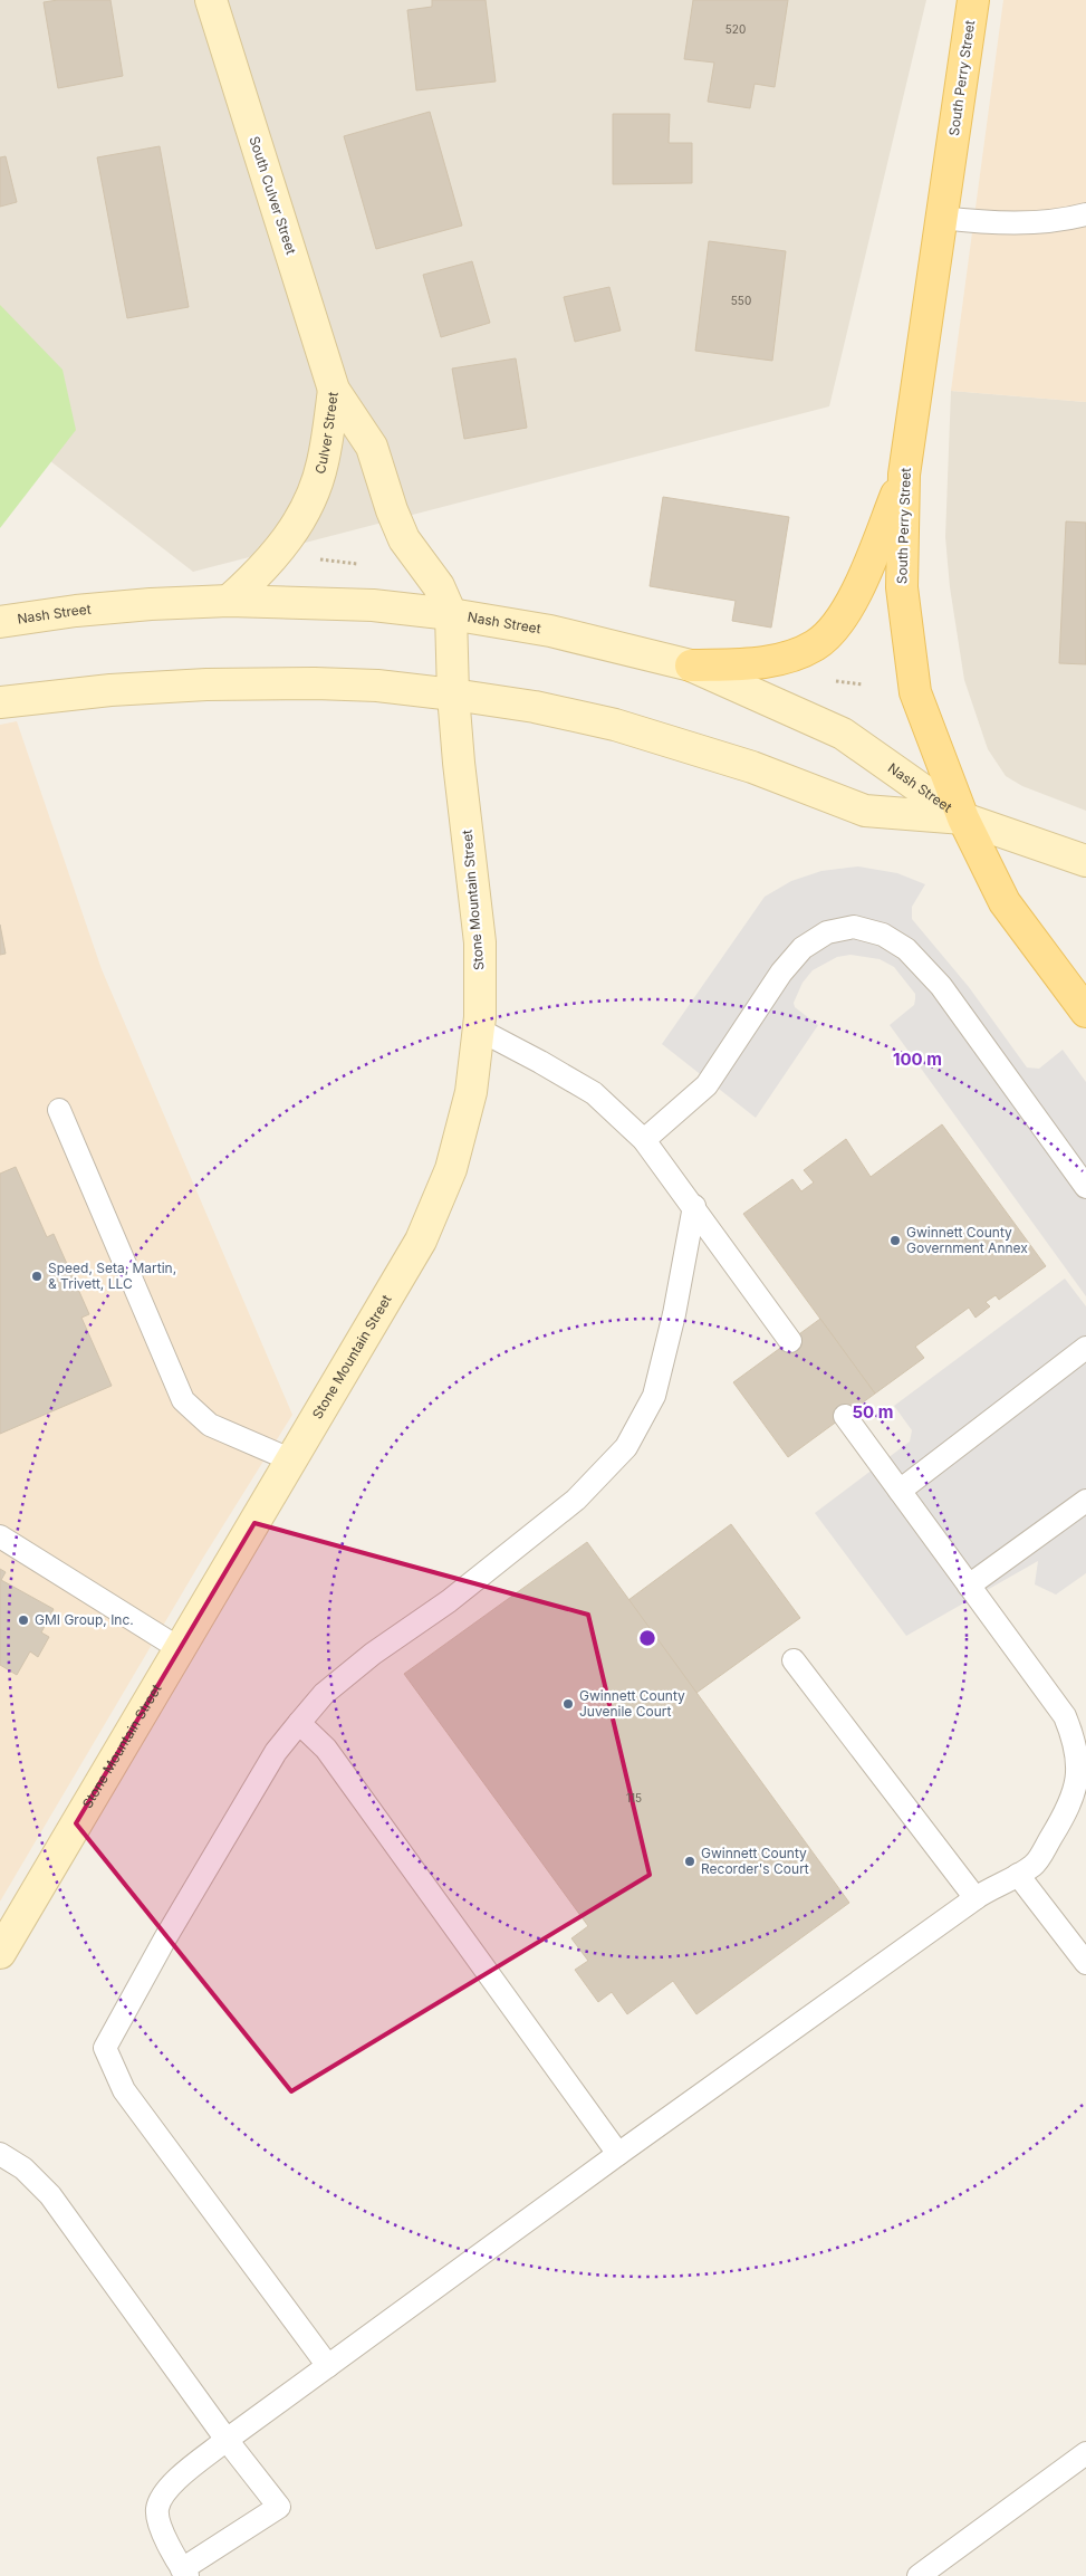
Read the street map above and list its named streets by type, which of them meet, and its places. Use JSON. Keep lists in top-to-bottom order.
{
  "streets": {
    "main road": ["South Perry Street"],
    "street": [
      "South Culver Street",
      "Culver Street",
      "Nash Street",
      "Stone Mountain Street"
    ]
  },
  "crossings": [
    ["South Perry Street", "Nash Street"],
    ["South Culver Street", "Culver Street"],
    ["Culver Street", "Nash Street"],
    ["Culver Street", "Stone Mountain Street"],
    ["Nash Street", "Stone Mountain Street"]
  ],
  "places": [
    "Gwinnett County Government Annex",
    "Speed, Seta, Martin, & Trivett, LLC",
    "GMI Group, Inc.",
    "Gwinnett County Juvenile Court",
    "Gwinnett County Recorder's Court"
  ],
  "house_numbers": ["520", "550", "115"],
  "rings": ["100 m", "50 m"]
}
